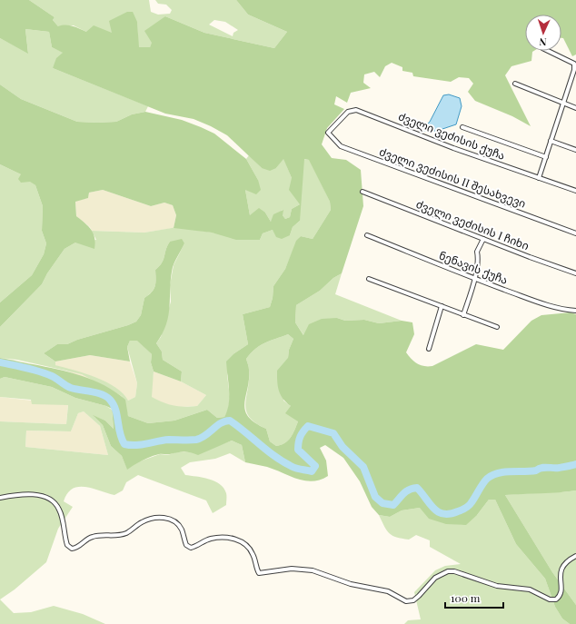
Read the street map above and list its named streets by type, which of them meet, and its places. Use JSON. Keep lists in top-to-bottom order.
{
  "streets": {
    "street": [
      "ძველი ვეძისის ქუჩა",
      "ძველი ვეძისის II შესახვევი",
      "ძველი ვეძისის I ჩიხი",
      "ნენავის ქუჩა"
    ]
  },
  "crossings": [
    ["ძველი ვეძისის ქუჩა", "ძველი ვეძისის II შესახვევი"]
  ],
  "scale_bar": "100 m",
  "north": "bottom"
}
